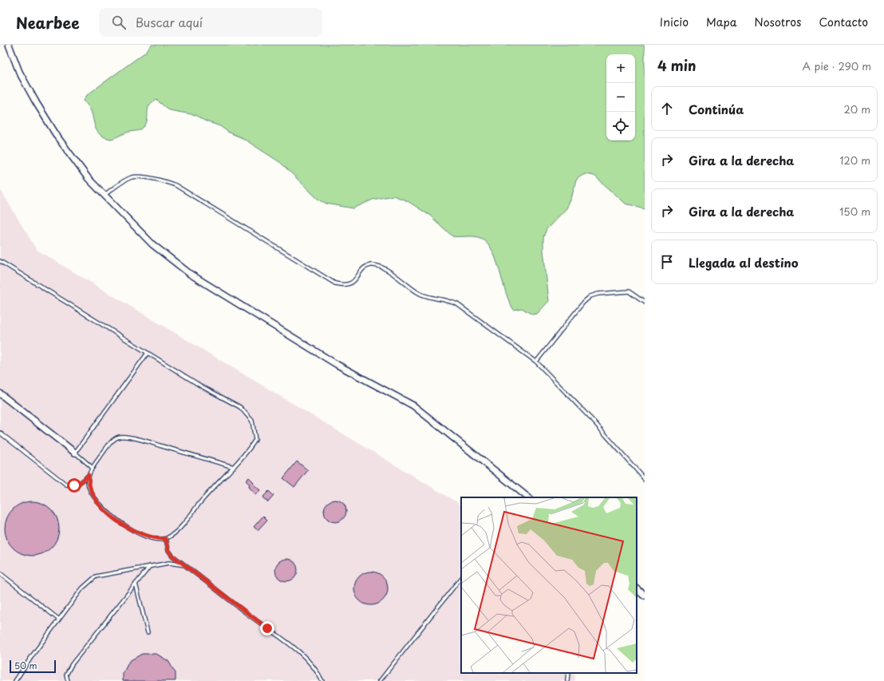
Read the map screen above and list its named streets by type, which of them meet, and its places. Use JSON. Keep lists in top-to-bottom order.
{
  "scale_bar": "50 m",
  "page": {
    "header": "Nearbee",
    "search": "Buscar aquí",
    "nav": [
      "Inicio",
      "Mapa",
      "Nosotros",
      "Contacto"
    ],
    "heading": ["4 min", "A pie · 290 m"],
    "map_buttons": ["+", "−"],
    "list": [
      ["Continúa", "20 m"],
      ["Gira a la derecha", "120 m"],
      ["Gira a la derecha", "150 m"],
      "Llegada al destino"
    ],
    "scale": "50 m"
  }
}
